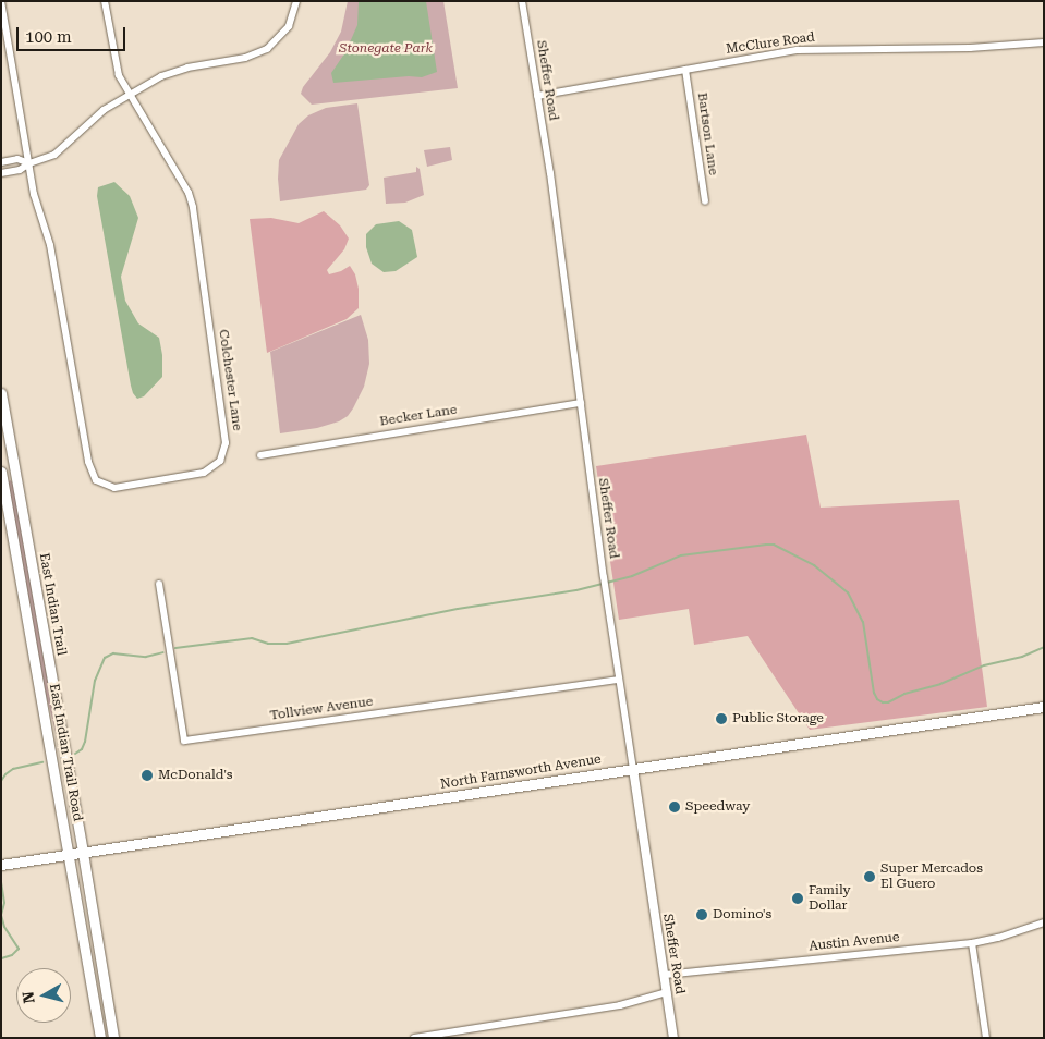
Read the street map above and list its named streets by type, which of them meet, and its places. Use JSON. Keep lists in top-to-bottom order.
{
  "streets": {
    "main road": ["East Indian Trail", "East Indian Trail Road", "North Farnsworth Avenue"],
    "street": [
      "McClure Road",
      "Sheffer Road",
      "Bartson Lane",
      "Colchester Lane",
      "Becker Lane",
      "Tollview Avenue",
      "Austin Avenue"
    ]
  },
  "crossings": [
    ["McClure Road", "Sheffer Road"],
    ["McClure Road", "Bartson Lane"],
    ["Sheffer Road", "Becker Lane"],
    ["Sheffer Road", "Tollview Avenue"],
    ["Sheffer Road", "North Farnsworth Avenue"],
    ["Sheffer Road", "Austin Avenue"],
    ["East Indian Trail", "North Farnsworth Avenue"],
    ["East Indian Trail Road", "North Farnsworth Avenue"]
  ],
  "parks": ["Stonegate Park"],
  "places": [
    "Public Storage",
    "McDonald's",
    "Speedway",
    "Super Mercados El Guero",
    "Family Dollar",
    "Domino's"
  ],
  "scale_bar": "100 m",
  "north": "left"
}
